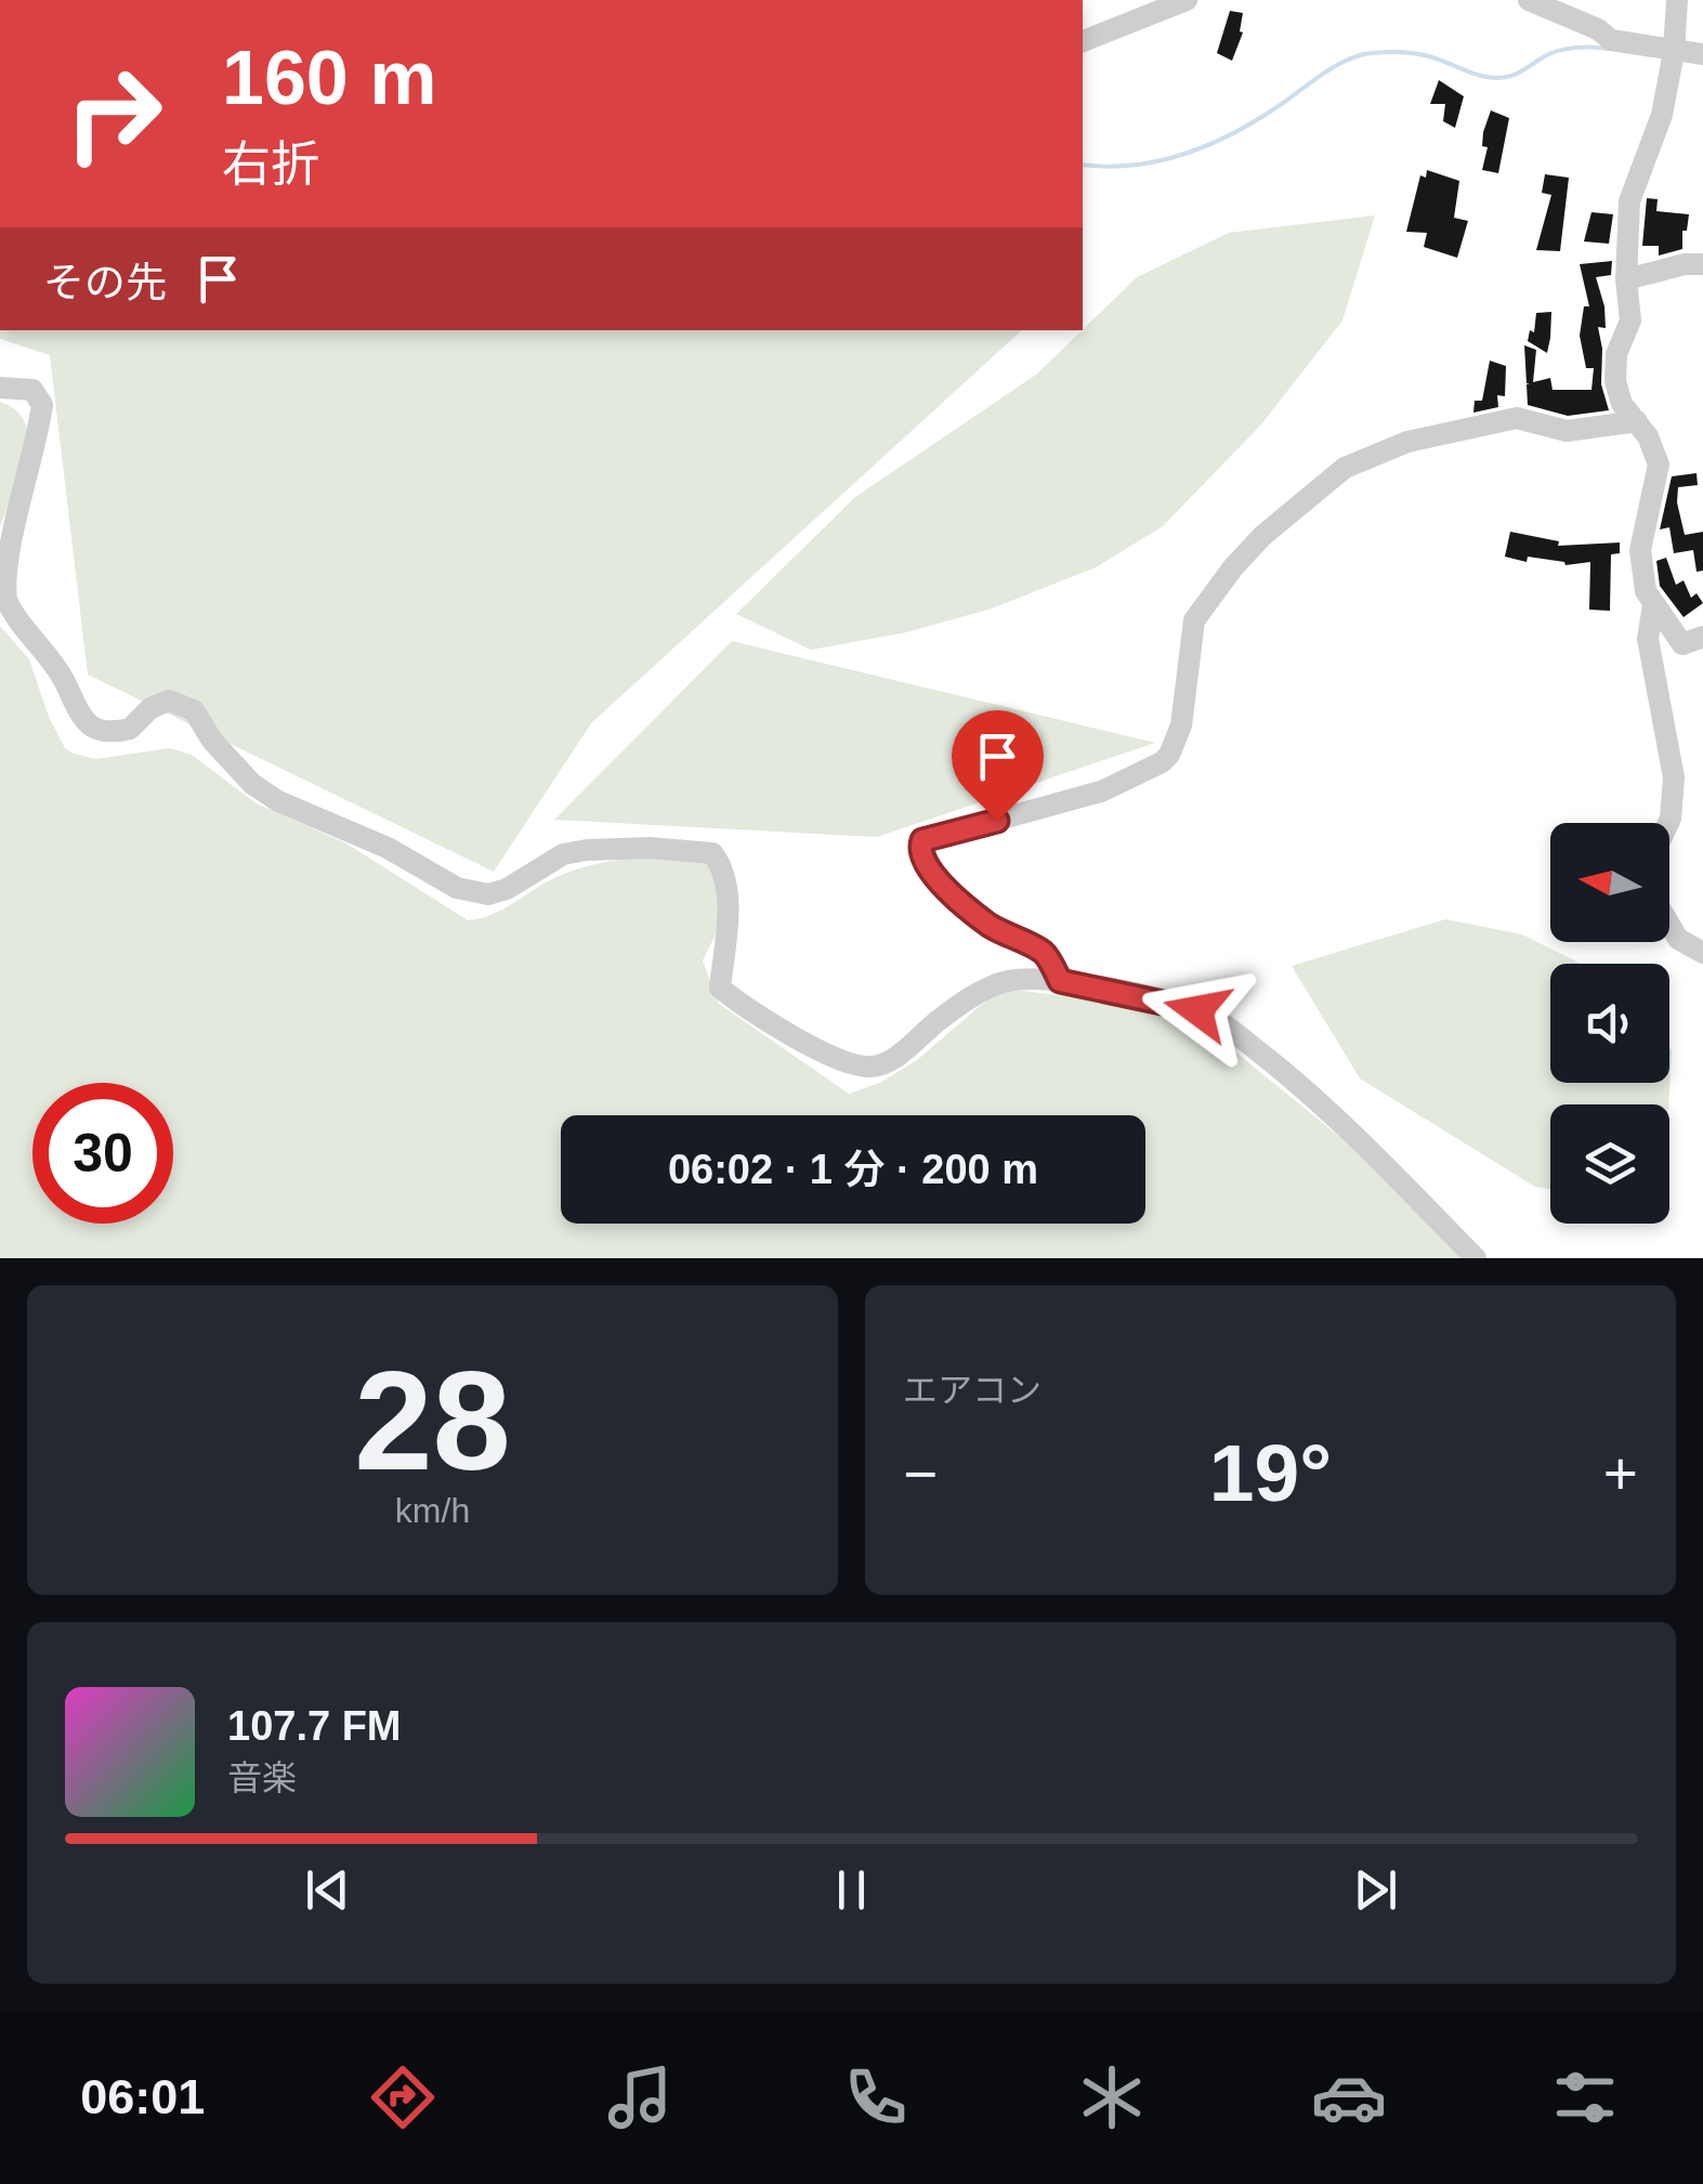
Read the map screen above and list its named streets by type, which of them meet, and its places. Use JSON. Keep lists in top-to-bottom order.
{
  "north": "left",
  "page": {
    "turn": ["160 m", "右折"],
    "then": "その先",
    "limit": "30",
    "trip": "06:02 · 1 分 · 200 m",
    "tile": [
      ["28", "km/h"],
      "エアコン"
    ],
    "heat": ["−", "19°", "+"],
    "song": ["107.7 FM", "音楽"],
    "tabs": "06:01"
  }
}
